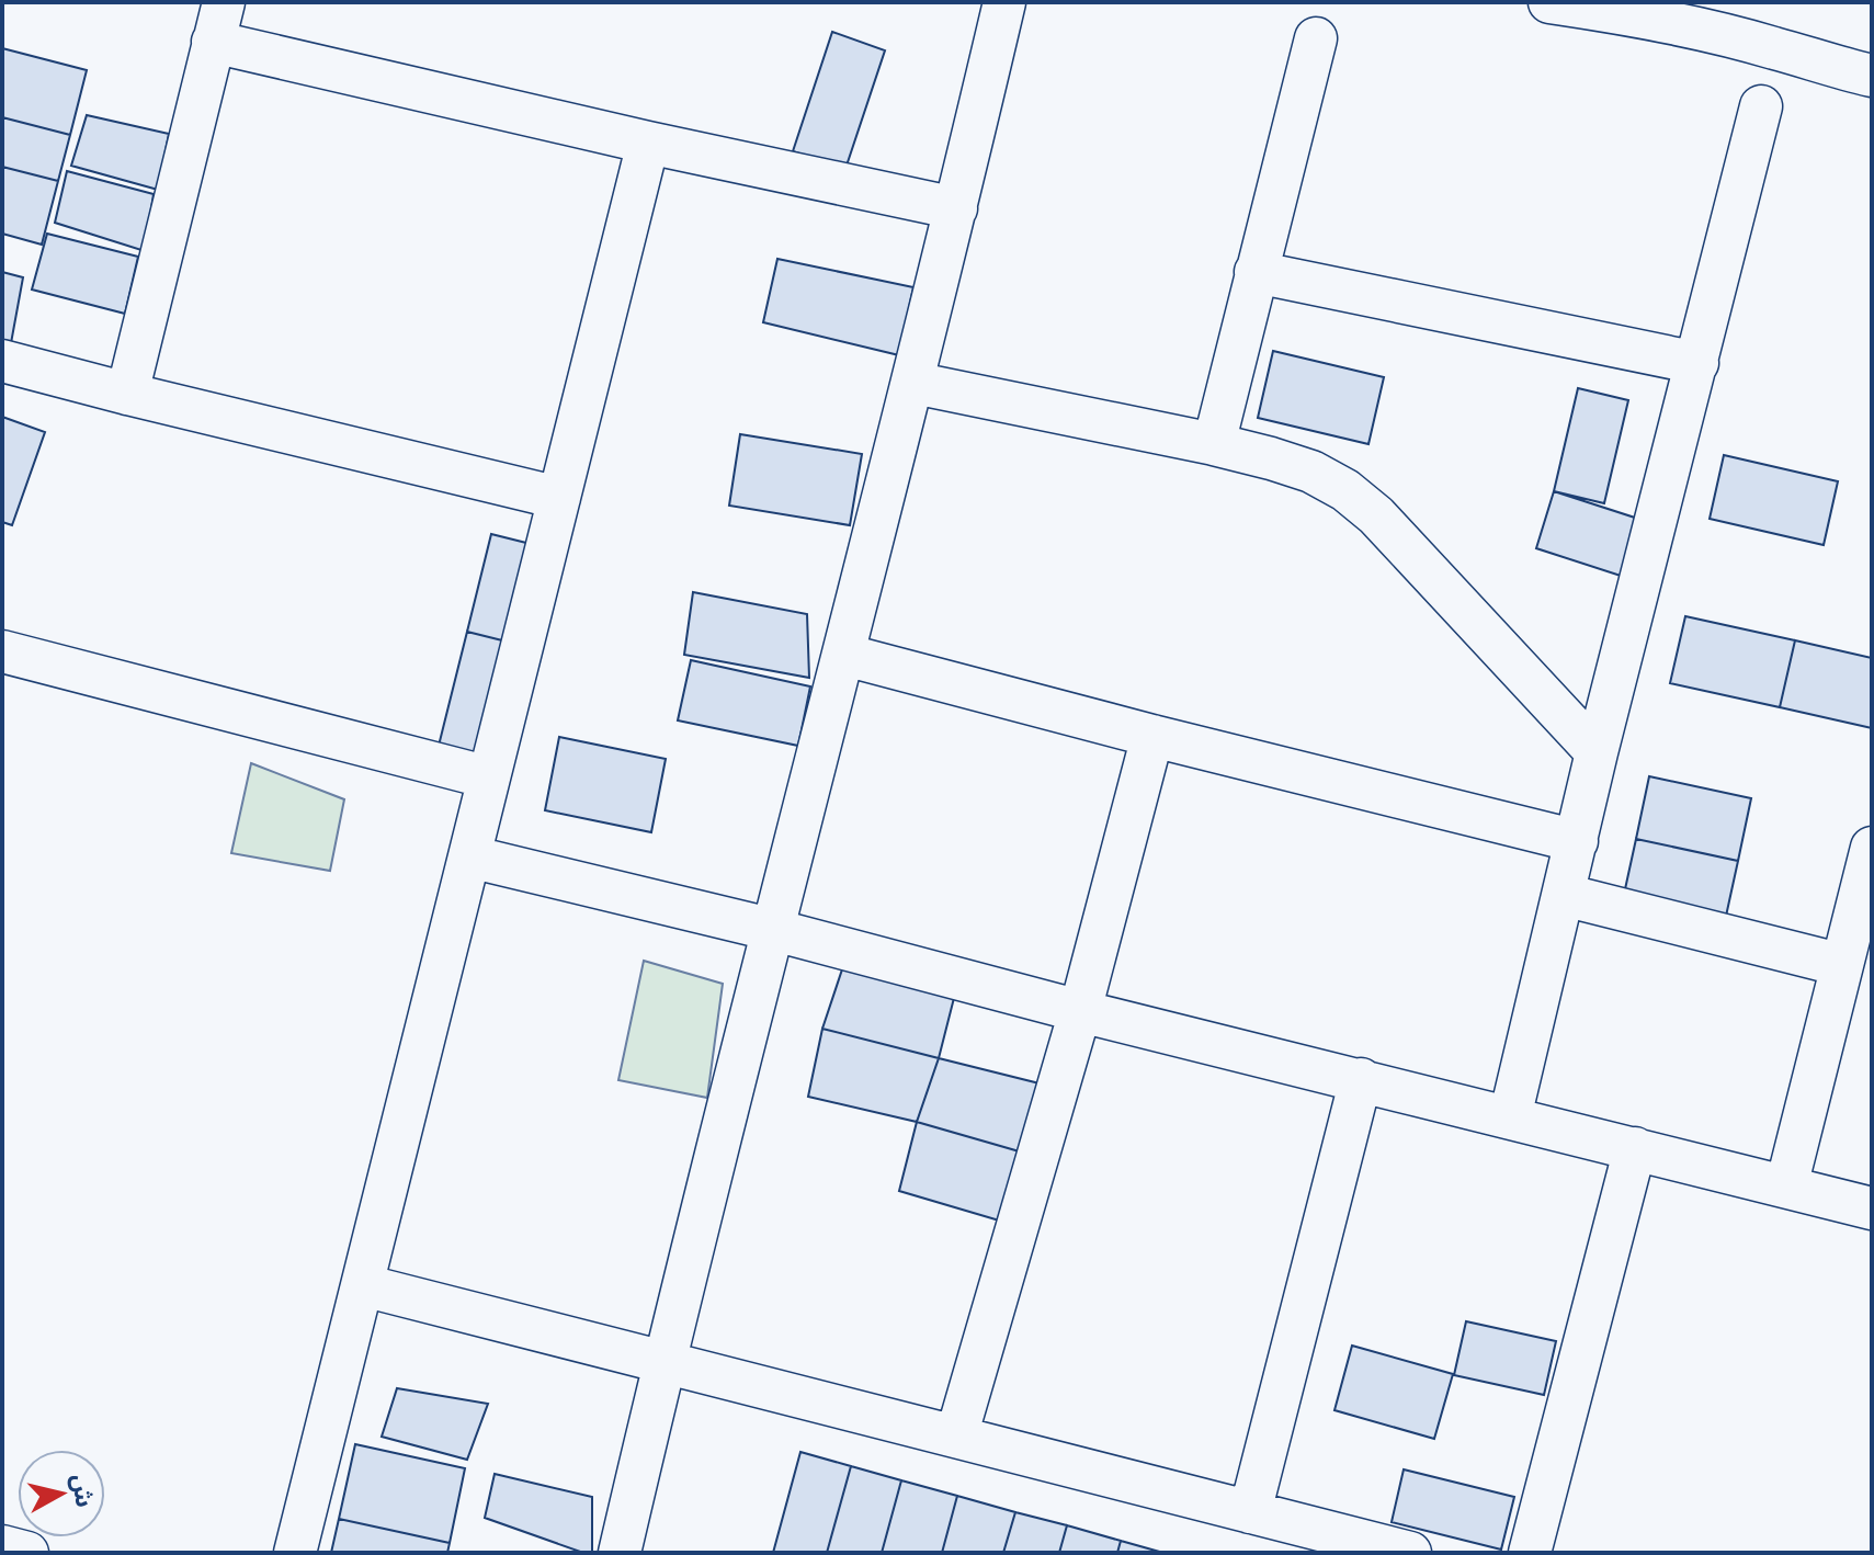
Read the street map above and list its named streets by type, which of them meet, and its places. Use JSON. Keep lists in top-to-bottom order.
{
  "north": "right"
}
